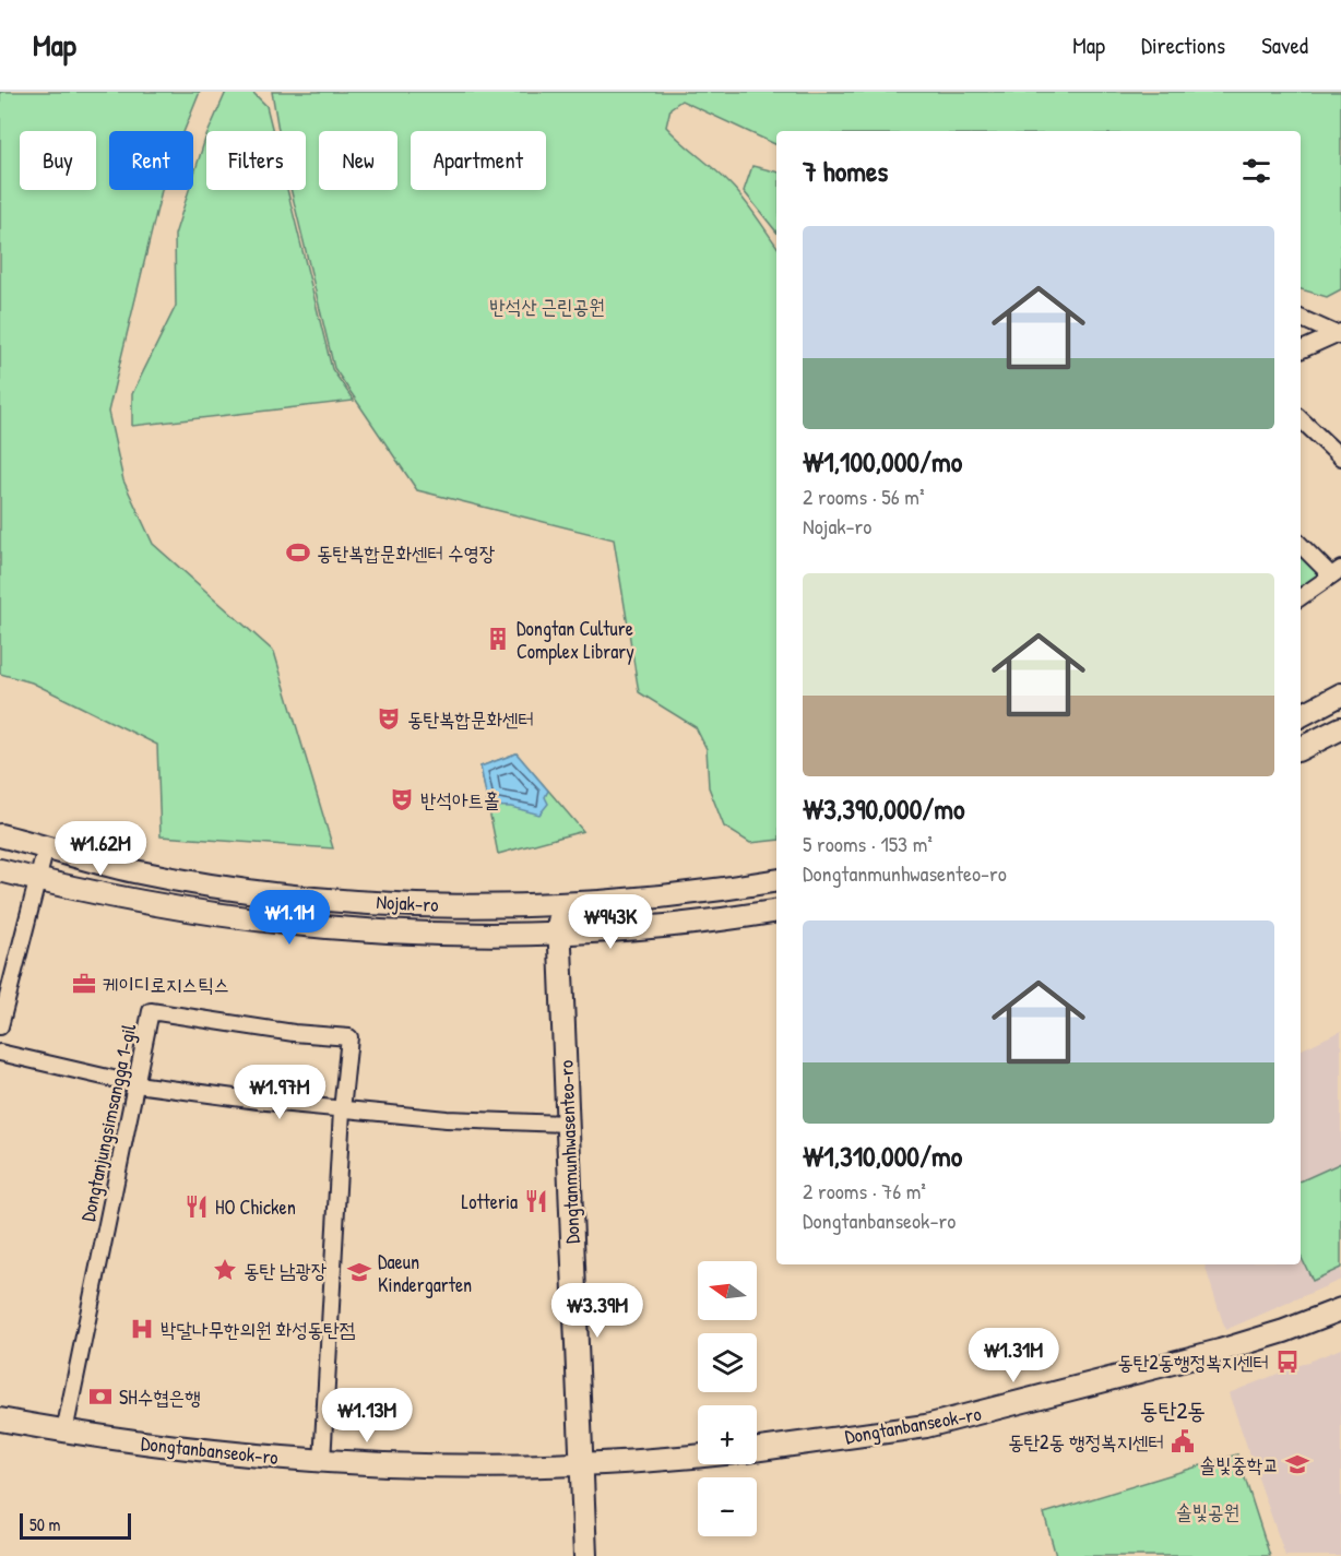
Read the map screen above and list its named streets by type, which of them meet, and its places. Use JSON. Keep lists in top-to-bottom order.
{
  "streets": {
    "street": [
      "Nojak-ro",
      "Dongtanjungsimsangga 1-gil",
      "Dongtanmunhwasenteo-ro",
      "Dongtanbanseok-ro"
    ]
  },
  "crossings": [
    ["Nojak-ro", "Dongtanmunhwasenteo-ro"],
    ["Dongtanjungsimsangga 1-gil", "Dongtanbanseok-ro"],
    ["Dongtanmunhwasenteo-ro", "Dongtanbanseok-ro"]
  ],
  "districts": ["동탄2동"],
  "parks": ["반석산 근린공원", "솔빛공원"],
  "places": {
    "sports": ["동탄복합문화센터 수영장"],
    "building": ["Dongtan Culture Complex Library"],
    "theatre": ["동탄복합문화센터", "반석아트홀"],
    "office": ["케이디로지스틱스"],
    "restaurant": ["Lotteria", "HO Chicken"],
    "place": ["동탄 남광장"],
    "school or university": ["Daeun Kindergarten", "솔빛중학교"],
    "hospital": ["박달나무한의원 화성동탄점"],
    "bus stop": ["동탄2동행정복지센터"],
    "bank": ["SH수협은행"],
    "public building": ["동탄2동 행정복지센터"]
  },
  "scale_bar": "50 m",
  "north": "left",
  "page": {
    "header": "Map",
    "nav": ["Map", "Directions", "Saved"],
    "chip": [
      "Buy",
      "Rent",
      "Filters",
      "New",
      "Apartment"
    ],
    "heading": "7 homes",
    "list": [
      {
        "name": "₩1,100,000/mo",
        "note": "2 rooms · 56 m² · Nojak-ro"
      },
      {
        "name": "₩3,390,000/mo",
        "note": "5 rooms · 153 m² · Dongtanmunhwasenteo-ro"
      },
      {
        "name": "₩1,310,000/mo",
        "note": "2 rooms · 76 m² · Dongtanbanseok-ro"
      }
    ],
    "price": [
      "₩1.62M",
      "₩1.1M",
      "₩943K",
      "₩1.97M",
      "₩3.39M",
      "₩1.31M",
      "₩1.13M"
    ],
    "map_buttons": ["+", "−"],
    "scale": "50 m"
  }
}
